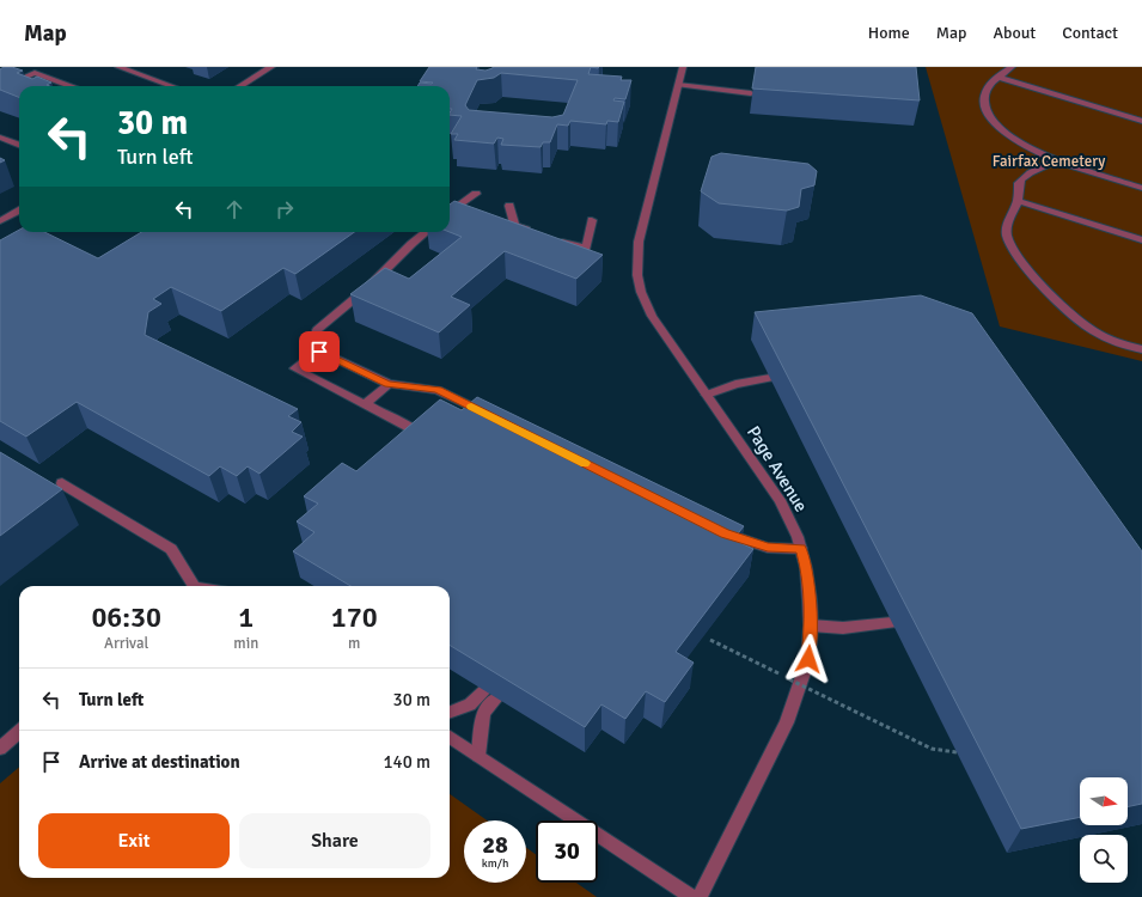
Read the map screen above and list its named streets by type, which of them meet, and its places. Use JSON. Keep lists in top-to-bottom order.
{
  "streets": {
    "street": ["Page Avenue"]
  },
  "parks": ["Fairfax Cemetery"],
  "north": "right",
  "page": {
    "header": "Map",
    "nav": [
      "Home",
      "Map",
      "About",
      "Contact"
    ],
    "turn": ["30 m", "Turn left"],
    "eta": [
      "06:30",
      "Arrival",
      "1",
      "min",
      "170",
      "m"
    ],
    "list": [
      {
        "name": "Turn left",
        "value": "30 m"
      },
      {
        "name": "Arrive at destination",
        "value": "140 m"
      }
    ],
    "buttons": ["Exit", "Share"],
    "speed": "28 km/h",
    "limit": "30"
  }
}
